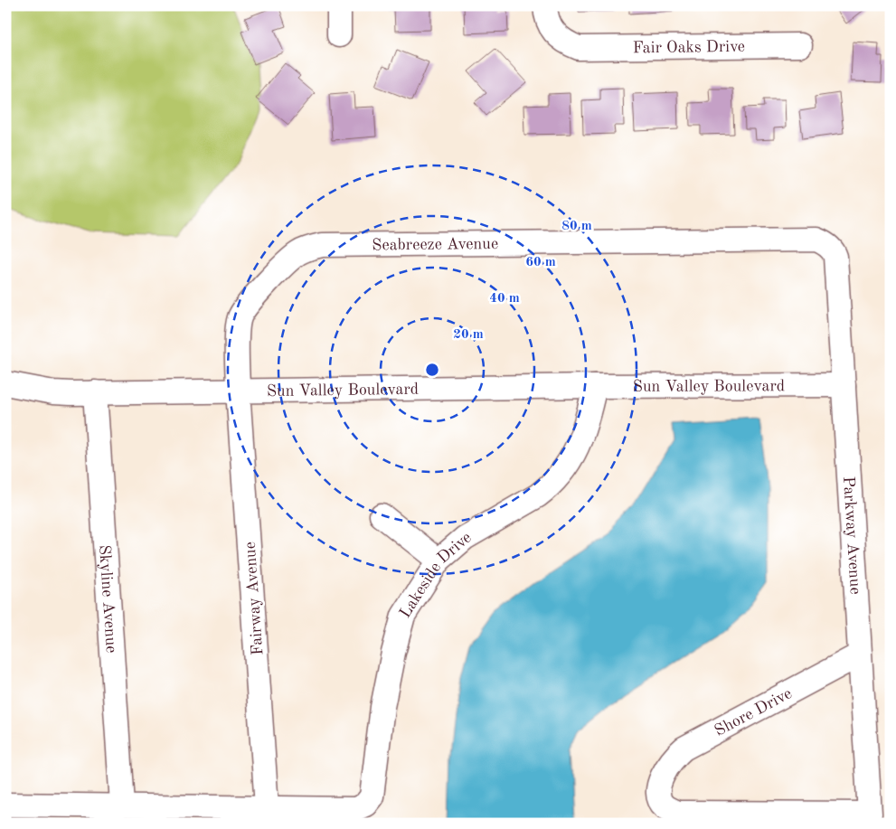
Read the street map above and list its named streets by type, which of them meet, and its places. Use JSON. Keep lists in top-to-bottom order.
{
  "streets": {
    "street": [
      "Fair Oaks Drive",
      "Seabreeze Avenue",
      "Sun Valley Boulevard",
      "Parkway Avenue",
      "Lakeside Drive",
      "Skyline Avenue",
      "Fairway Avenue",
      "Shore Drive"
    ]
  },
  "crossings": [
    ["Seabreeze Avenue", "Sun Valley Boulevard"],
    ["Seabreeze Avenue", "Parkway Avenue"],
    ["Seabreeze Avenue", "Fairway Avenue"],
    ["Sun Valley Boulevard", "Parkway Avenue"],
    ["Sun Valley Boulevard", "Lakeside Drive"],
    ["Sun Valley Boulevard", "Skyline Avenue"],
    ["Sun Valley Boulevard", "Fairway Avenue"],
    ["Parkway Avenue", "Shore Drive"],
    ["Lakeside Drive", "Fairway Avenue"]
  ],
  "rings": [
    "80 m",
    "60 m",
    "40 m",
    "20 m"
  ]
}
